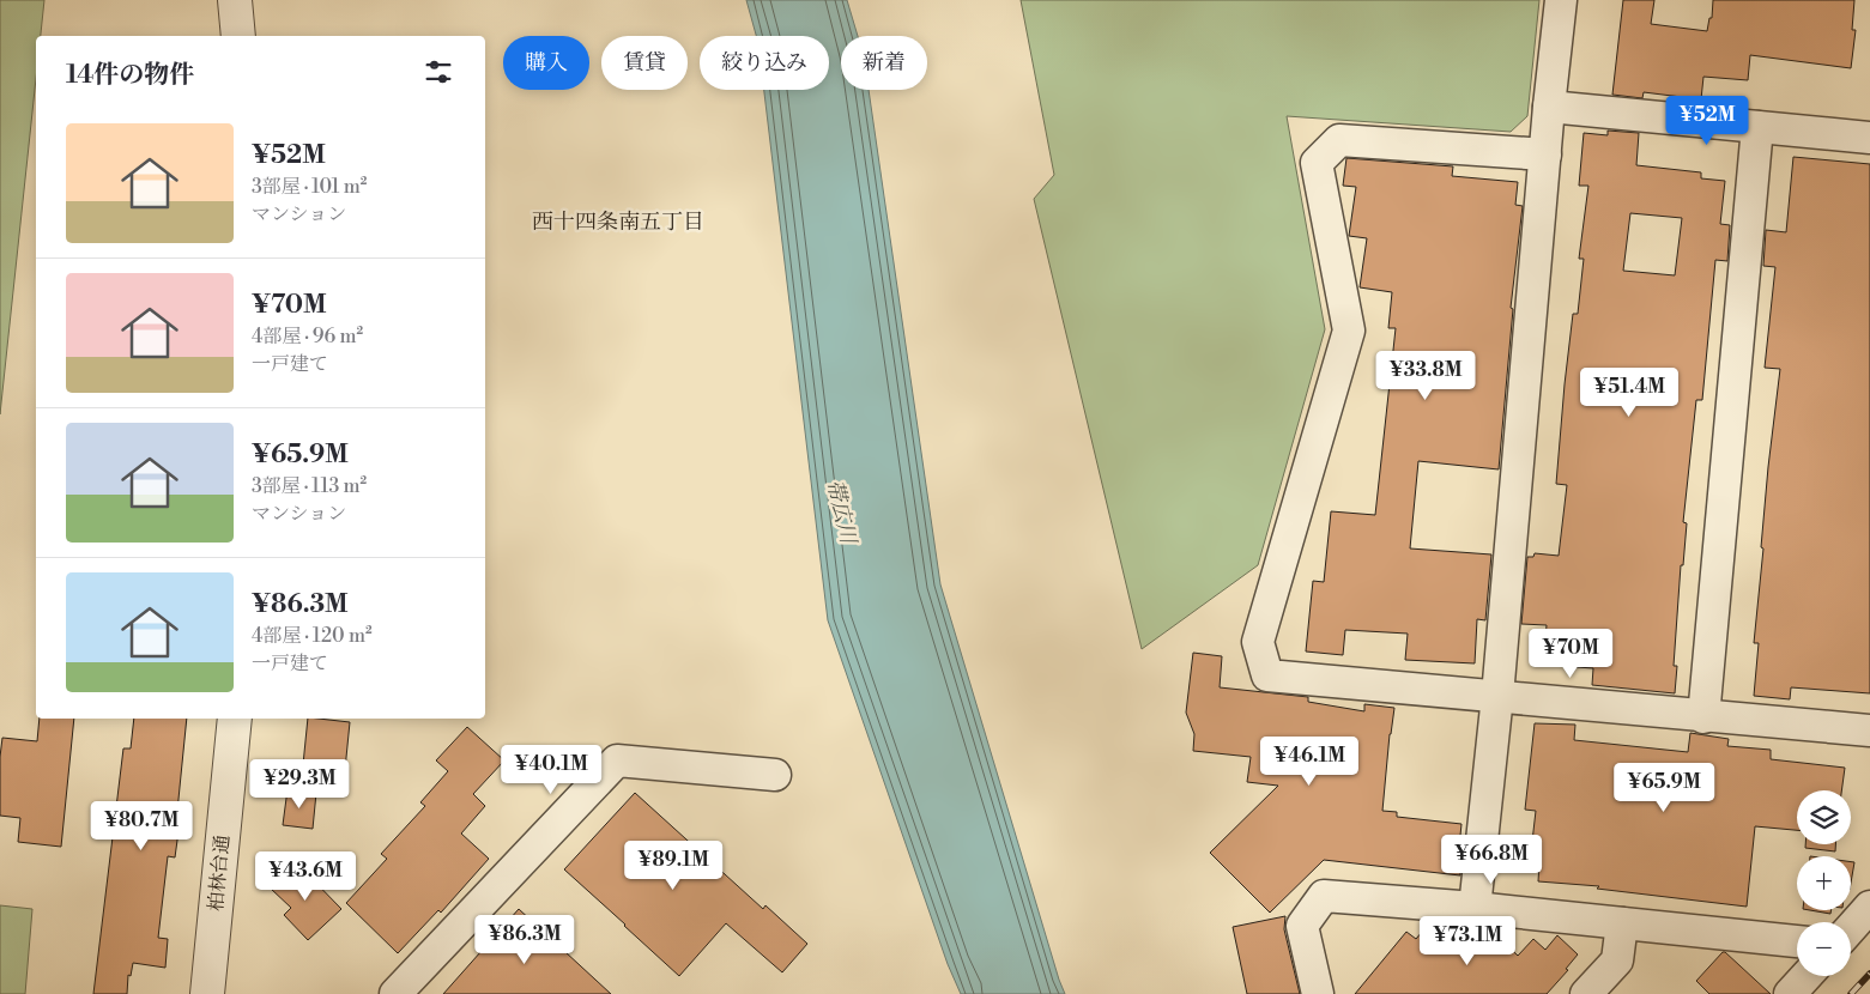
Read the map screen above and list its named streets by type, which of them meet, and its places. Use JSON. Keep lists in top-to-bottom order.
{
  "streets": {
    "street": ["柏林台通"]
  },
  "districts": ["西十四条南五丁目"],
  "water": ["帯広川"],
  "page": {
    "chip": [
      "購入",
      "賃貸",
      "絞り込み",
      "新着"
    ],
    "heading": "14件の物件",
    "price": [
      "¥52M",
      "¥33.8M",
      "¥51.4M",
      "¥70M",
      "¥46.1M",
      "¥40.1M",
      "¥29.3M",
      "¥65.9M",
      "¥80.7M",
      "¥66.8M",
      "¥89.1M",
      "¥43.6M",
      "¥86.3M",
      "¥73.1M"
    ],
    "list": [
      {
        "name": "¥52M",
        "note": "3部屋 · 101 m² · マンション"
      },
      {
        "name": "¥70M",
        "note": "4部屋 · 96 m² · 一戸建て"
      },
      {
        "name": "¥65.9M",
        "note": "3部屋 · 113 m² · マンション"
      },
      {
        "name": "¥86.3M",
        "note": "4部屋 · 120 m² · 一戸建て"
      }
    ],
    "map_buttons": ["+", "−"]
  }
}
